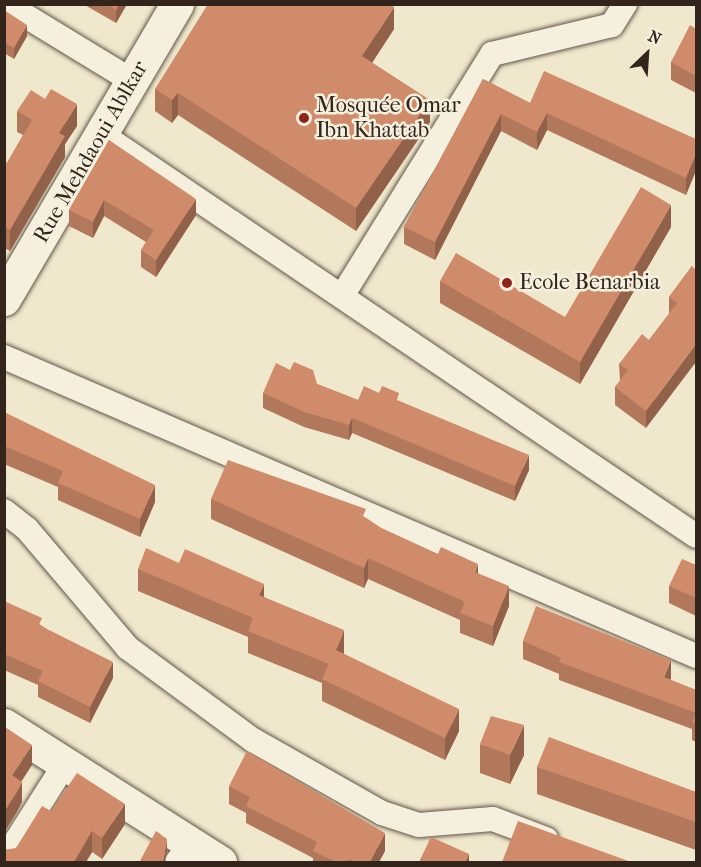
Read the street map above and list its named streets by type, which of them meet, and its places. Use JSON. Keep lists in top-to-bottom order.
{
  "streets": {
    "street": ["Rue Mehdaoui Ablkar"]
  },
  "places": ["Mosquée Omar Ibn Khattab", "Ecole Benarbia"],
  "north": "top right"
}
